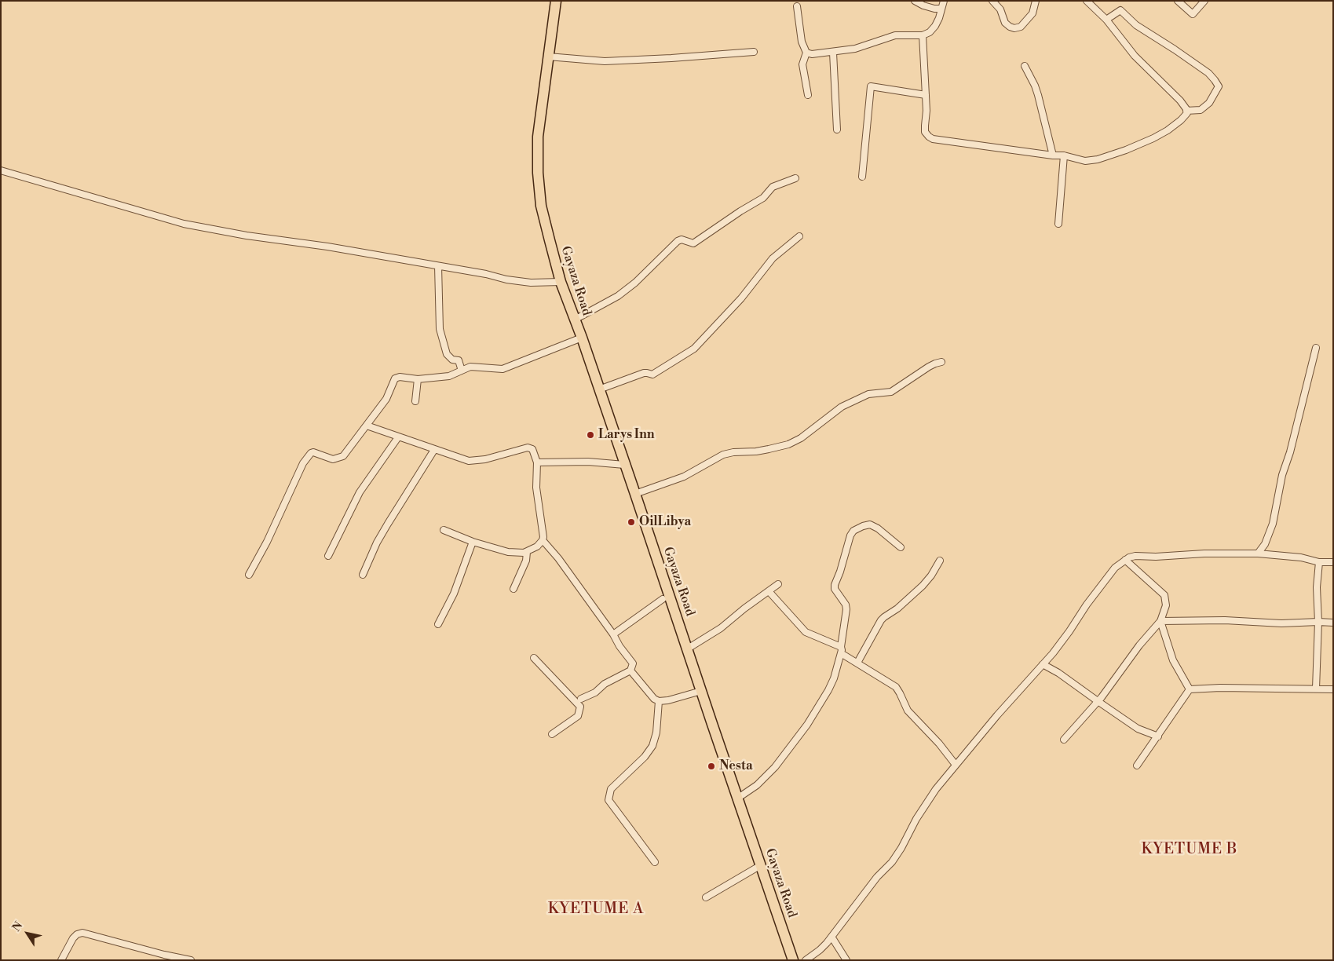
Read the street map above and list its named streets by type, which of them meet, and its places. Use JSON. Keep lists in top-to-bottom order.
{
  "streets": {
    "main road": ["Gayaza Road"]
  },
  "districts": ["KYETUME B", "KYETUME A"],
  "places": ["Larys Inn", "OilLibya", "Nesta"],
  "north": "top left"
}
